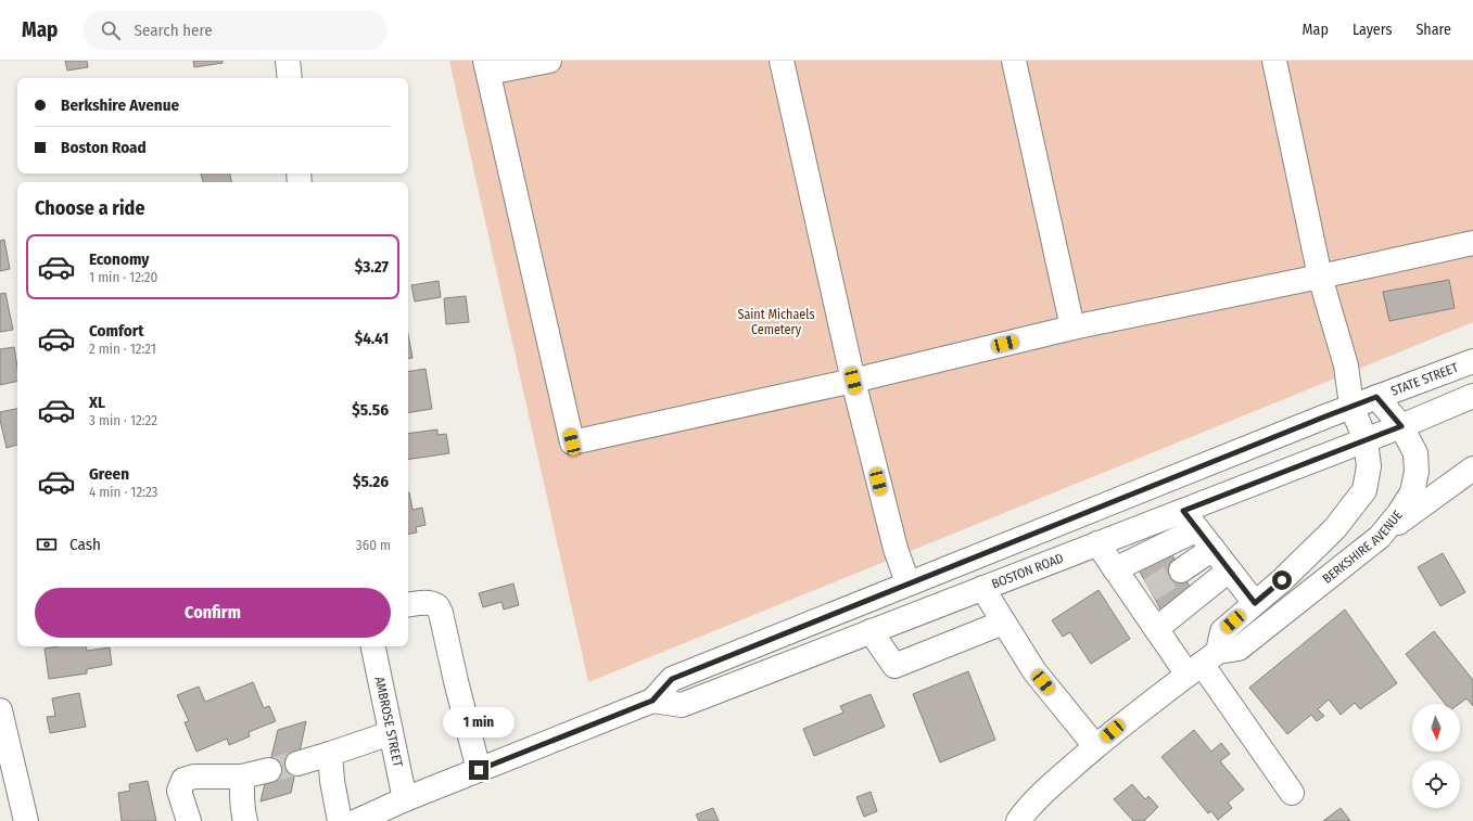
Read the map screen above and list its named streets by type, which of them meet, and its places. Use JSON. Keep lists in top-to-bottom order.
{
  "streets": {
    "main road": [
      "STATE STREET",
      "BERKSHIRE AVENUE",
      "BOSTON ROAD",
      "AMBROSE STREET"
    ]
  },
  "crossings": [
    ["STATE STREET", "BERKSHIRE AVENUE"],
    ["BERKSHIRE AVENUE", "BOSTON ROAD"]
  ],
  "parks": ["Saint Michaels Cemetery"],
  "north": "bottom",
  "page": {
    "header": "Map",
    "search": "Search here",
    "nav": ["Map", "Layers", "Share"],
    "banner": ["Berkshire Avenue", "Boston Road"],
    "heading": "Choose a ride",
    "list": [
      {
        "name": "Economy",
        "note": "1 min · 12:20",
        "value": "$3.27"
      },
      {
        "name": "Comfort",
        "note": "2 min · 12:21",
        "value": "$4.41"
      },
      {
        "name": "XL",
        "note": "3 min · 12:22",
        "value": "$5.56"
      },
      {
        "name": "Green",
        "note": "4 min · 12:23",
        "value": "$5.26"
      }
    ],
    "pay": ["Cash", "360 m"],
    "buttons": "Confirm",
    "bubble": "1 min"
  }
}
